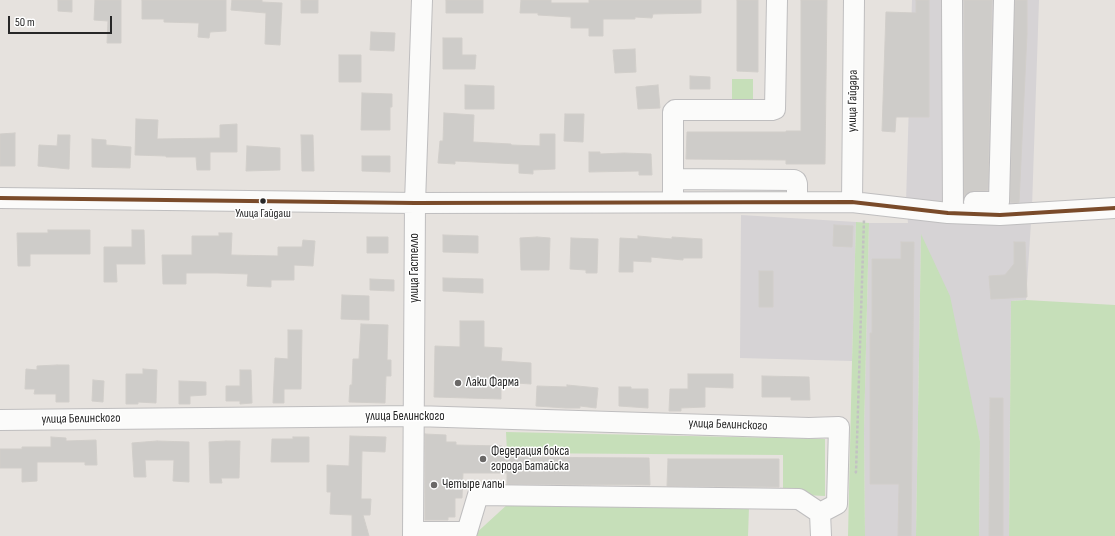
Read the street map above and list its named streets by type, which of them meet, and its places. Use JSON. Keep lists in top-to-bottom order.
{
  "streets": {
    "street": ["улица Гайдара", "улица Гастелло", "улица Белинского"]
  },
  "crossings": [
    ["улица Гастелло", "улица Белинского"]
  ],
  "places": [
    "Улица Гайдаш",
    "Лаки Фарма",
    "Федерация бокса города Батайска",
    "Четыре лапы"
  ],
  "scale_bar": "50 m"
}
